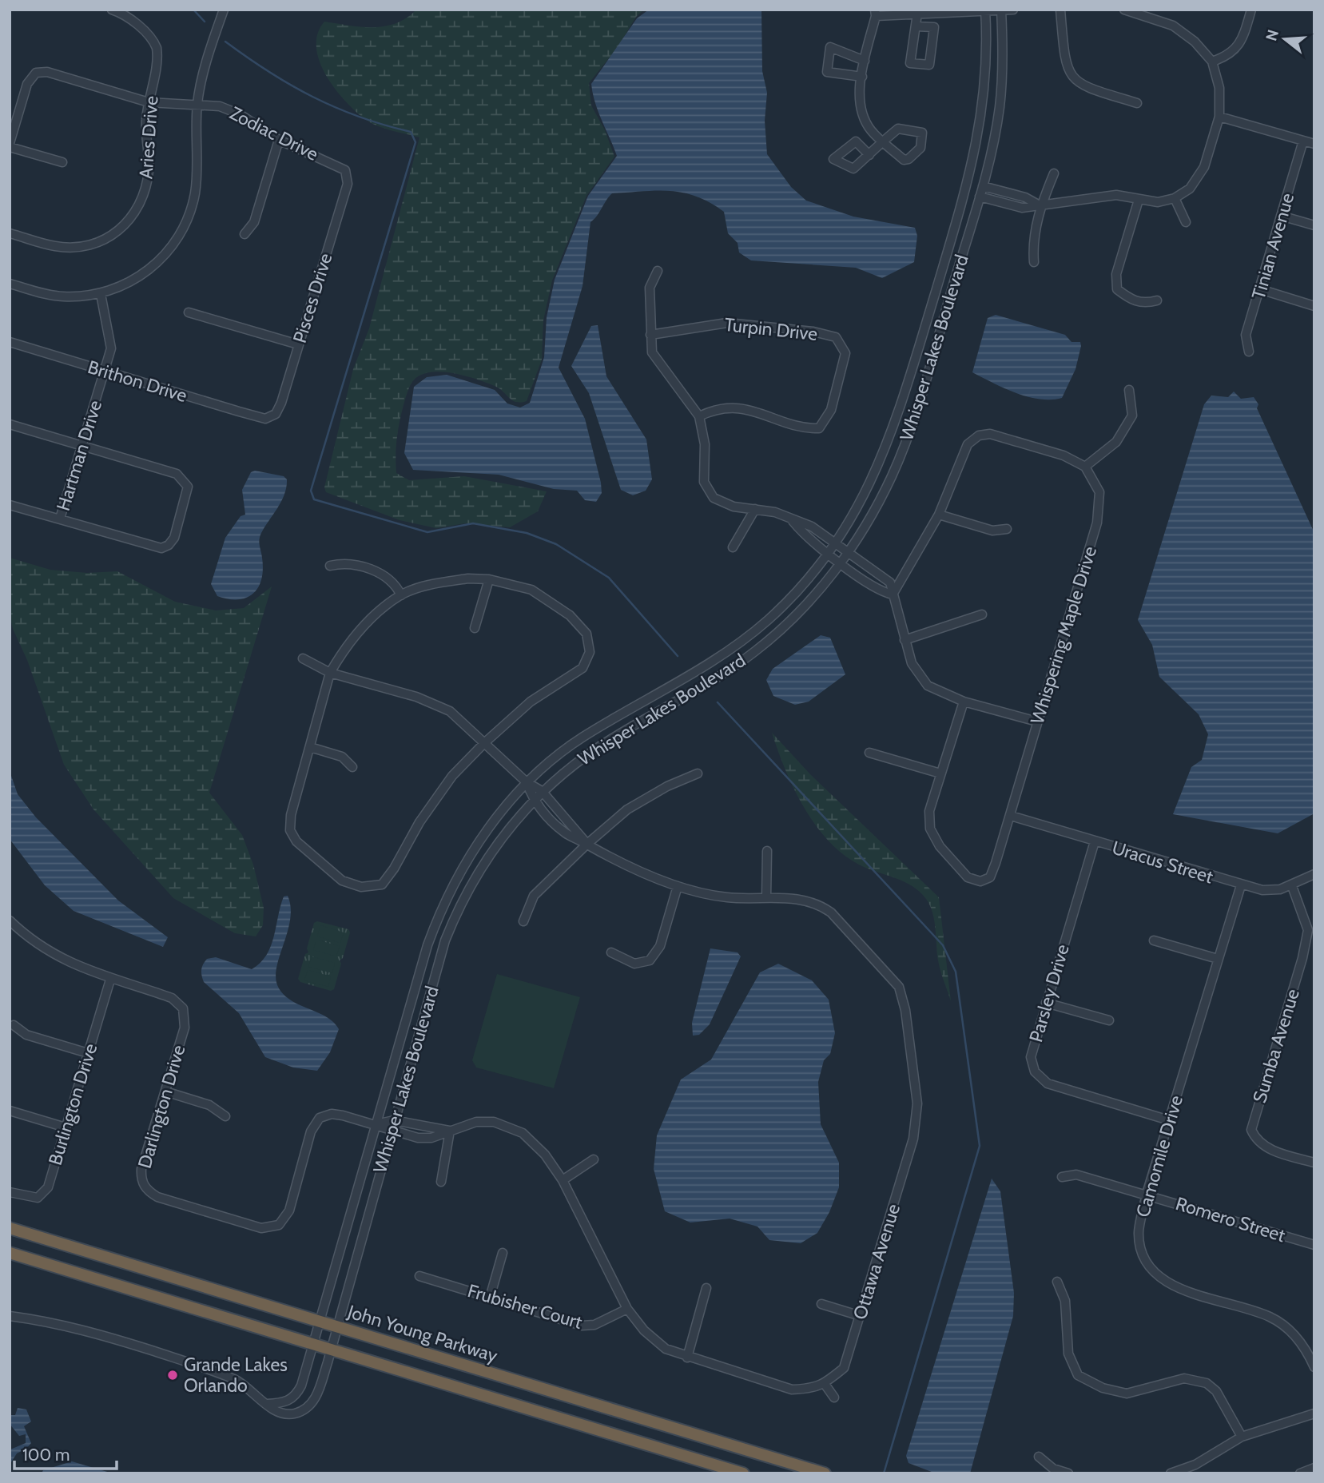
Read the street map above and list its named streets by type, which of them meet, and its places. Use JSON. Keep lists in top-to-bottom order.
{
  "streets": {
    "highway": ["John Young Parkway"],
    "street": [
      "Zodiac Drive",
      "Aries Drive",
      "Tinian Avenue",
      "Pisces Drive",
      "Turpin Drive",
      "Whisper Lakes Boulevard",
      "Brithon Drive",
      "Hartman Drive",
      "Whispering Maple Drive",
      "Uracus Street",
      "Parsley Drive",
      "Sumba Avenue",
      "Burlington Drive",
      "Darlington Drive",
      "Camomile Drive",
      "Romero Street",
      "Ottawa Avenue",
      "Frubisher Court"
    ]
  },
  "crossings": [
    ["Zodiac Drive", "Aries Drive"],
    ["Zodiac Drive", "Pisces Drive"],
    ["Pisces Drive", "Brithon Drive"],
    ["Whisper Lakes Boulevard", "Darlington Drive"],
    ["Whisper Lakes Boulevard", "Ottawa Avenue"],
    ["Whisper Lakes Boulevard", "John Young Parkway"],
    ["Brithon Drive", "Hartman Drive"],
    ["Whispering Maple Drive", "Uracus Street"],
    ["Uracus Street", "Parsley Drive"],
    ["Uracus Street", "Sumba Avenue"],
    ["Uracus Street", "Camomile Drive"],
    ["Parsley Drive", "Camomile Drive"],
    ["Burlington Drive", "Darlington Drive"],
    ["Camomile Drive", "Romero Street"]
  ],
  "places": ["Grande Lakes Orlando"],
  "scale_bar": "100 m",
  "north": "left"
}
